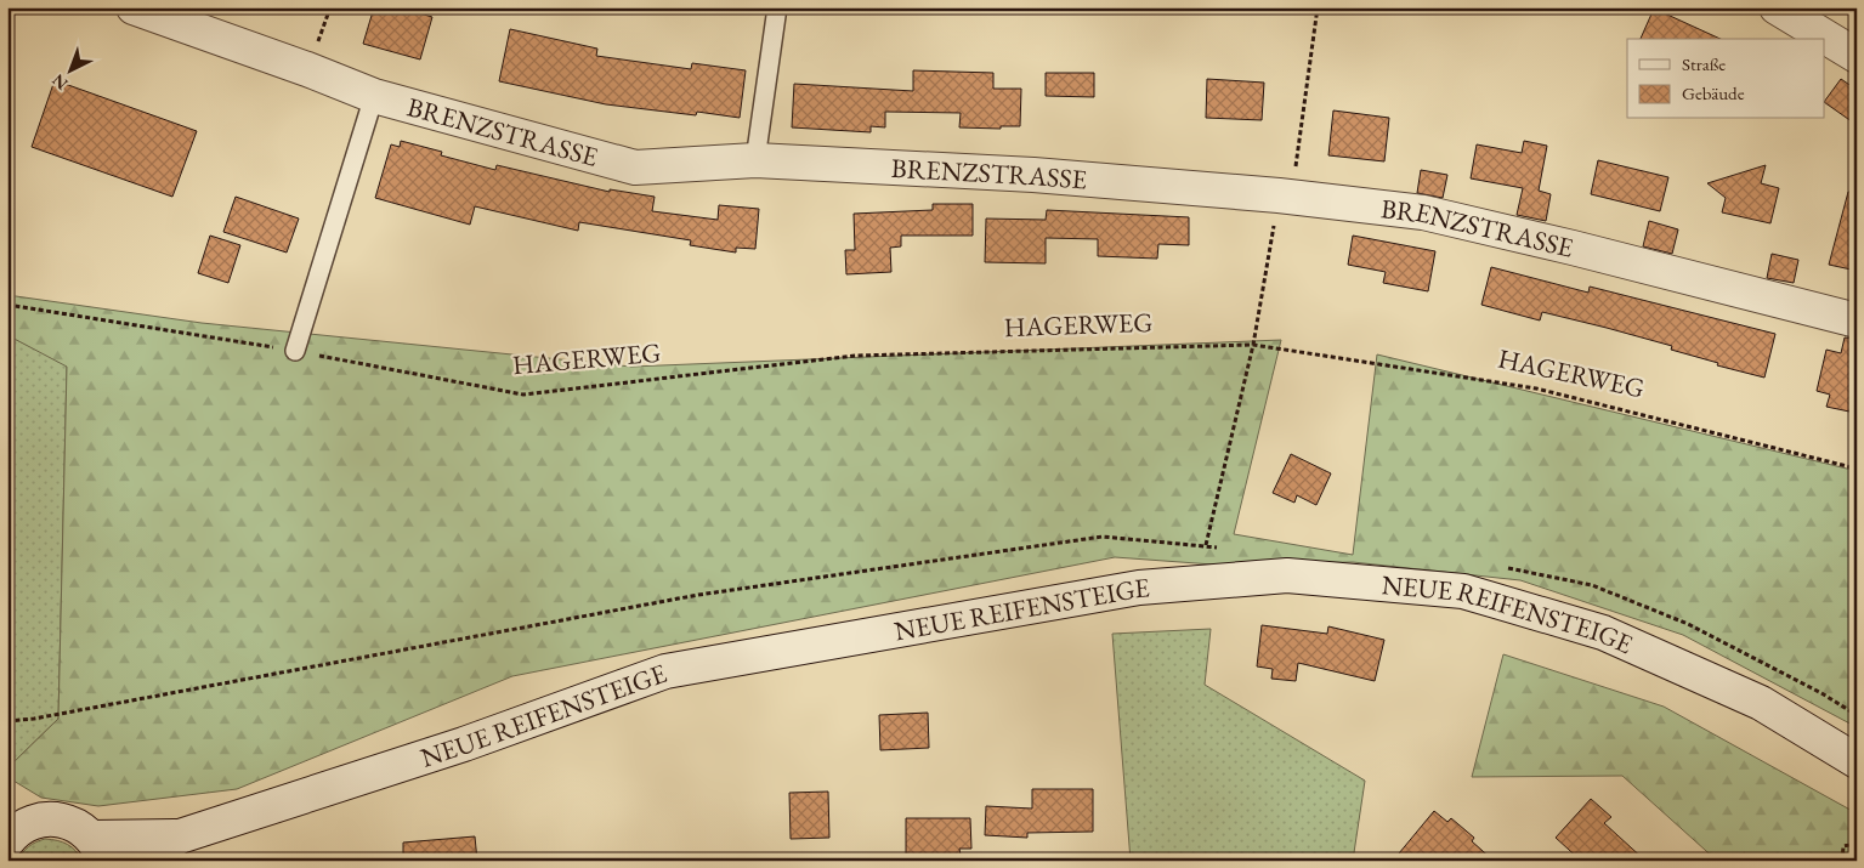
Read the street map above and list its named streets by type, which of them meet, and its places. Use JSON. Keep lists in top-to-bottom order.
{
  "streets": {
    "main road": ["BRENZSTRASSE", "NEUE REIFENSTEIGE"],
    "path": ["HAGERWEG"]
  },
  "legend": ["Straße", "Gebäude"],
  "north": "bottom left"
}
